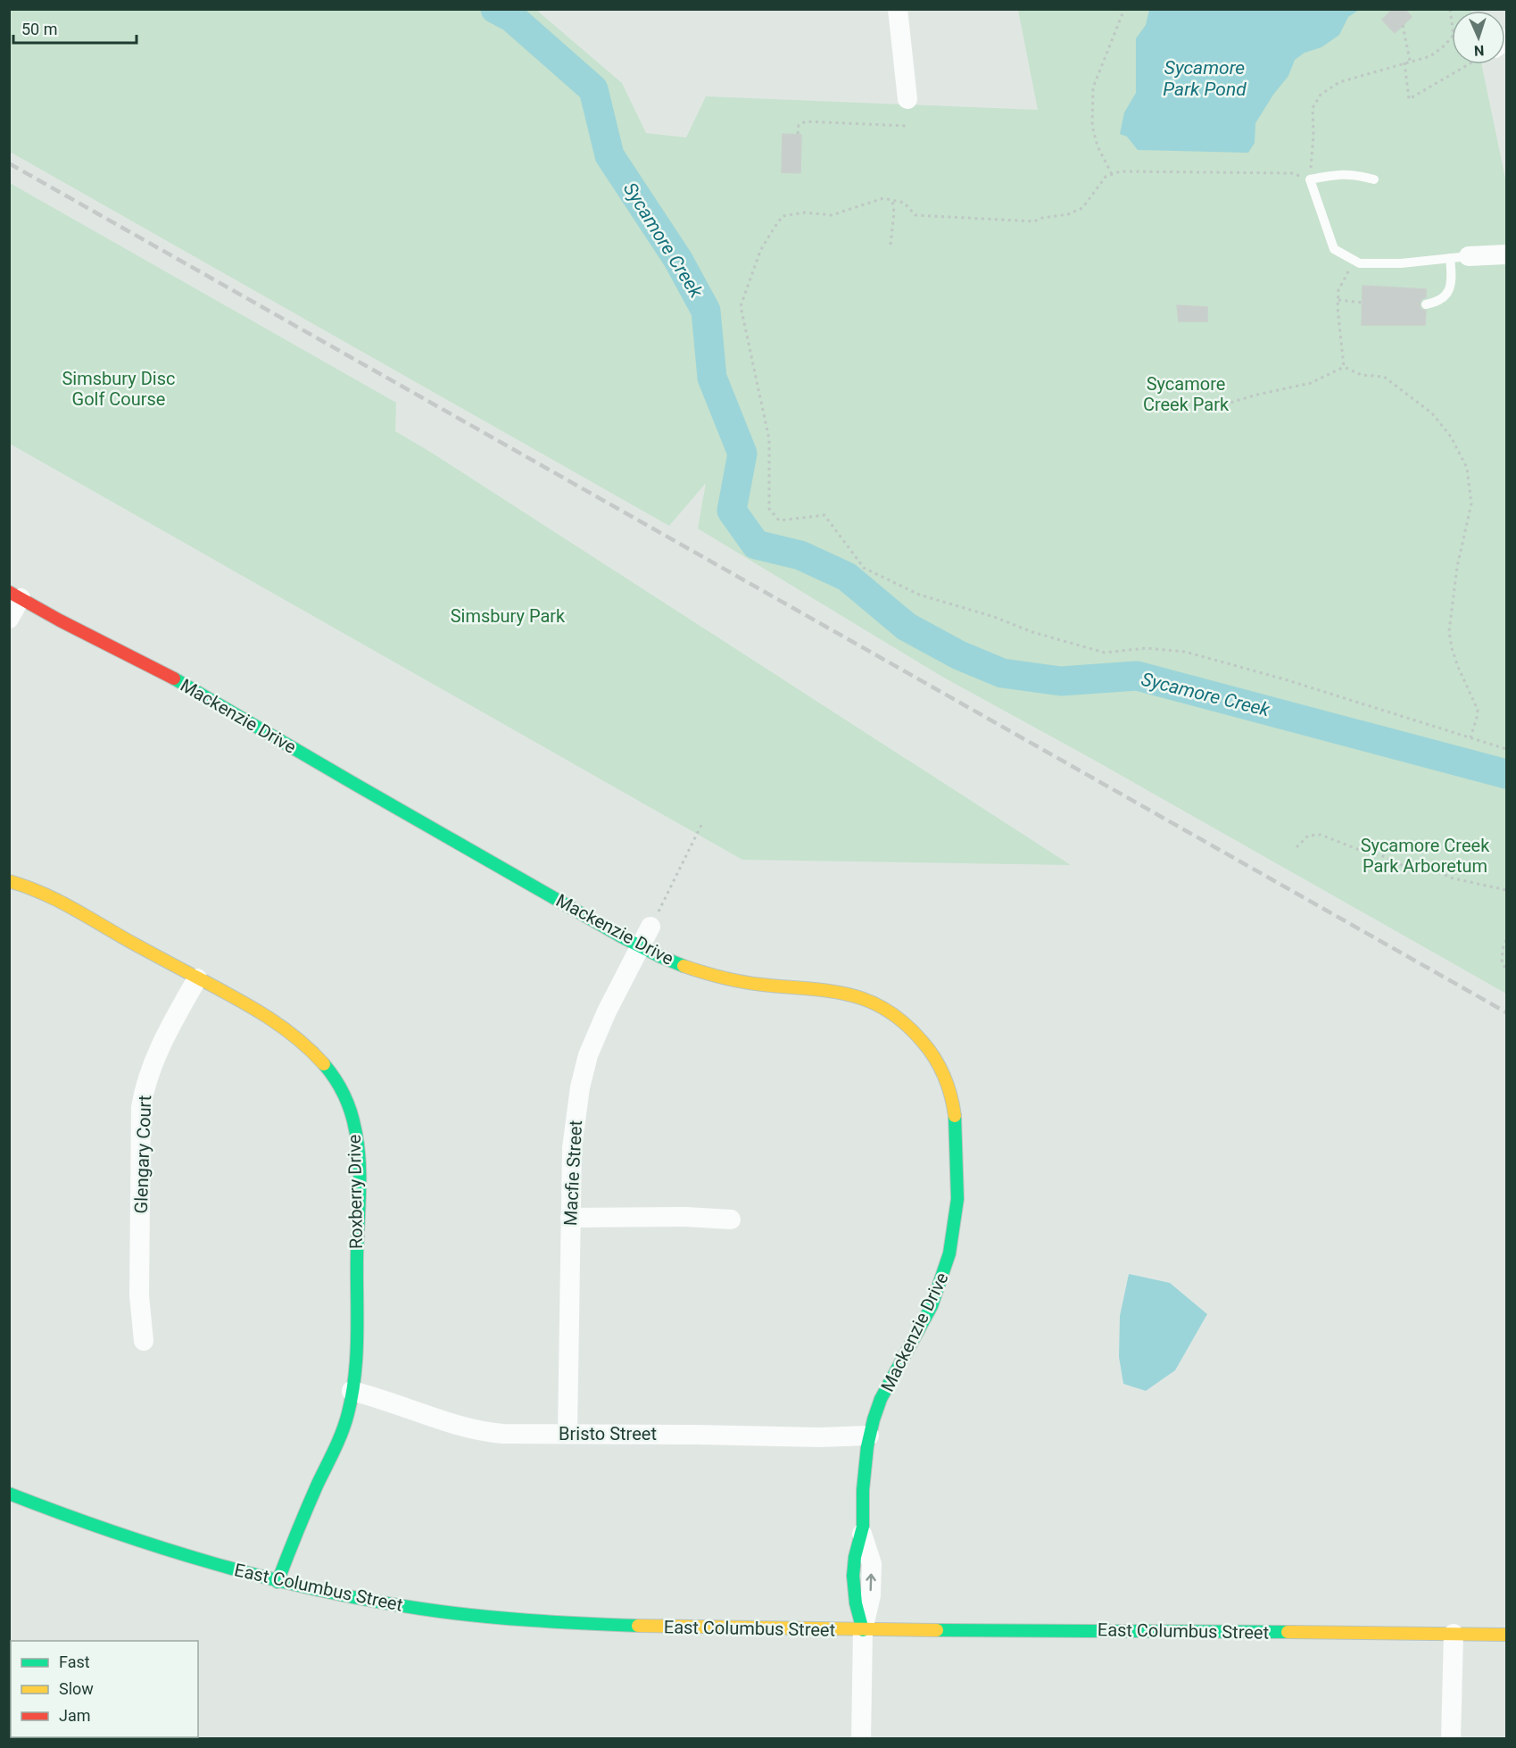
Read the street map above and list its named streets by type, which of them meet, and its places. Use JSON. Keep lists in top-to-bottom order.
{
  "streets": {
    "street": [
      "Mackenzie Drive",
      "Glengary Court",
      "Macfie Street",
      "Roxberry Drive",
      "Bristo Street",
      "East Columbus Street"
    ]
  },
  "crossings": [
    ["Mackenzie Drive", "Macfie Street"],
    ["Mackenzie Drive", "Bristo Street"],
    ["Mackenzie Drive", "East Columbus Street"],
    ["Glengary Court", "Roxberry Drive"],
    ["Macfie Street", "Bristo Street"],
    ["Roxberry Drive", "Bristo Street"],
    ["Roxberry Drive", "East Columbus Street"]
  ],
  "water": ["Sycamore Park Pond", "Sycamore Creek"],
  "parks": [
    "Simsbury Disc Golf Course",
    "Sycamore Creek Park",
    "Simsbury Park",
    "Sycamore Creek Park Arboretum"
  ],
  "legend": ["Fast", "Slow", "Jam"],
  "scale_bar": "50 m",
  "north": "bottom"
}
